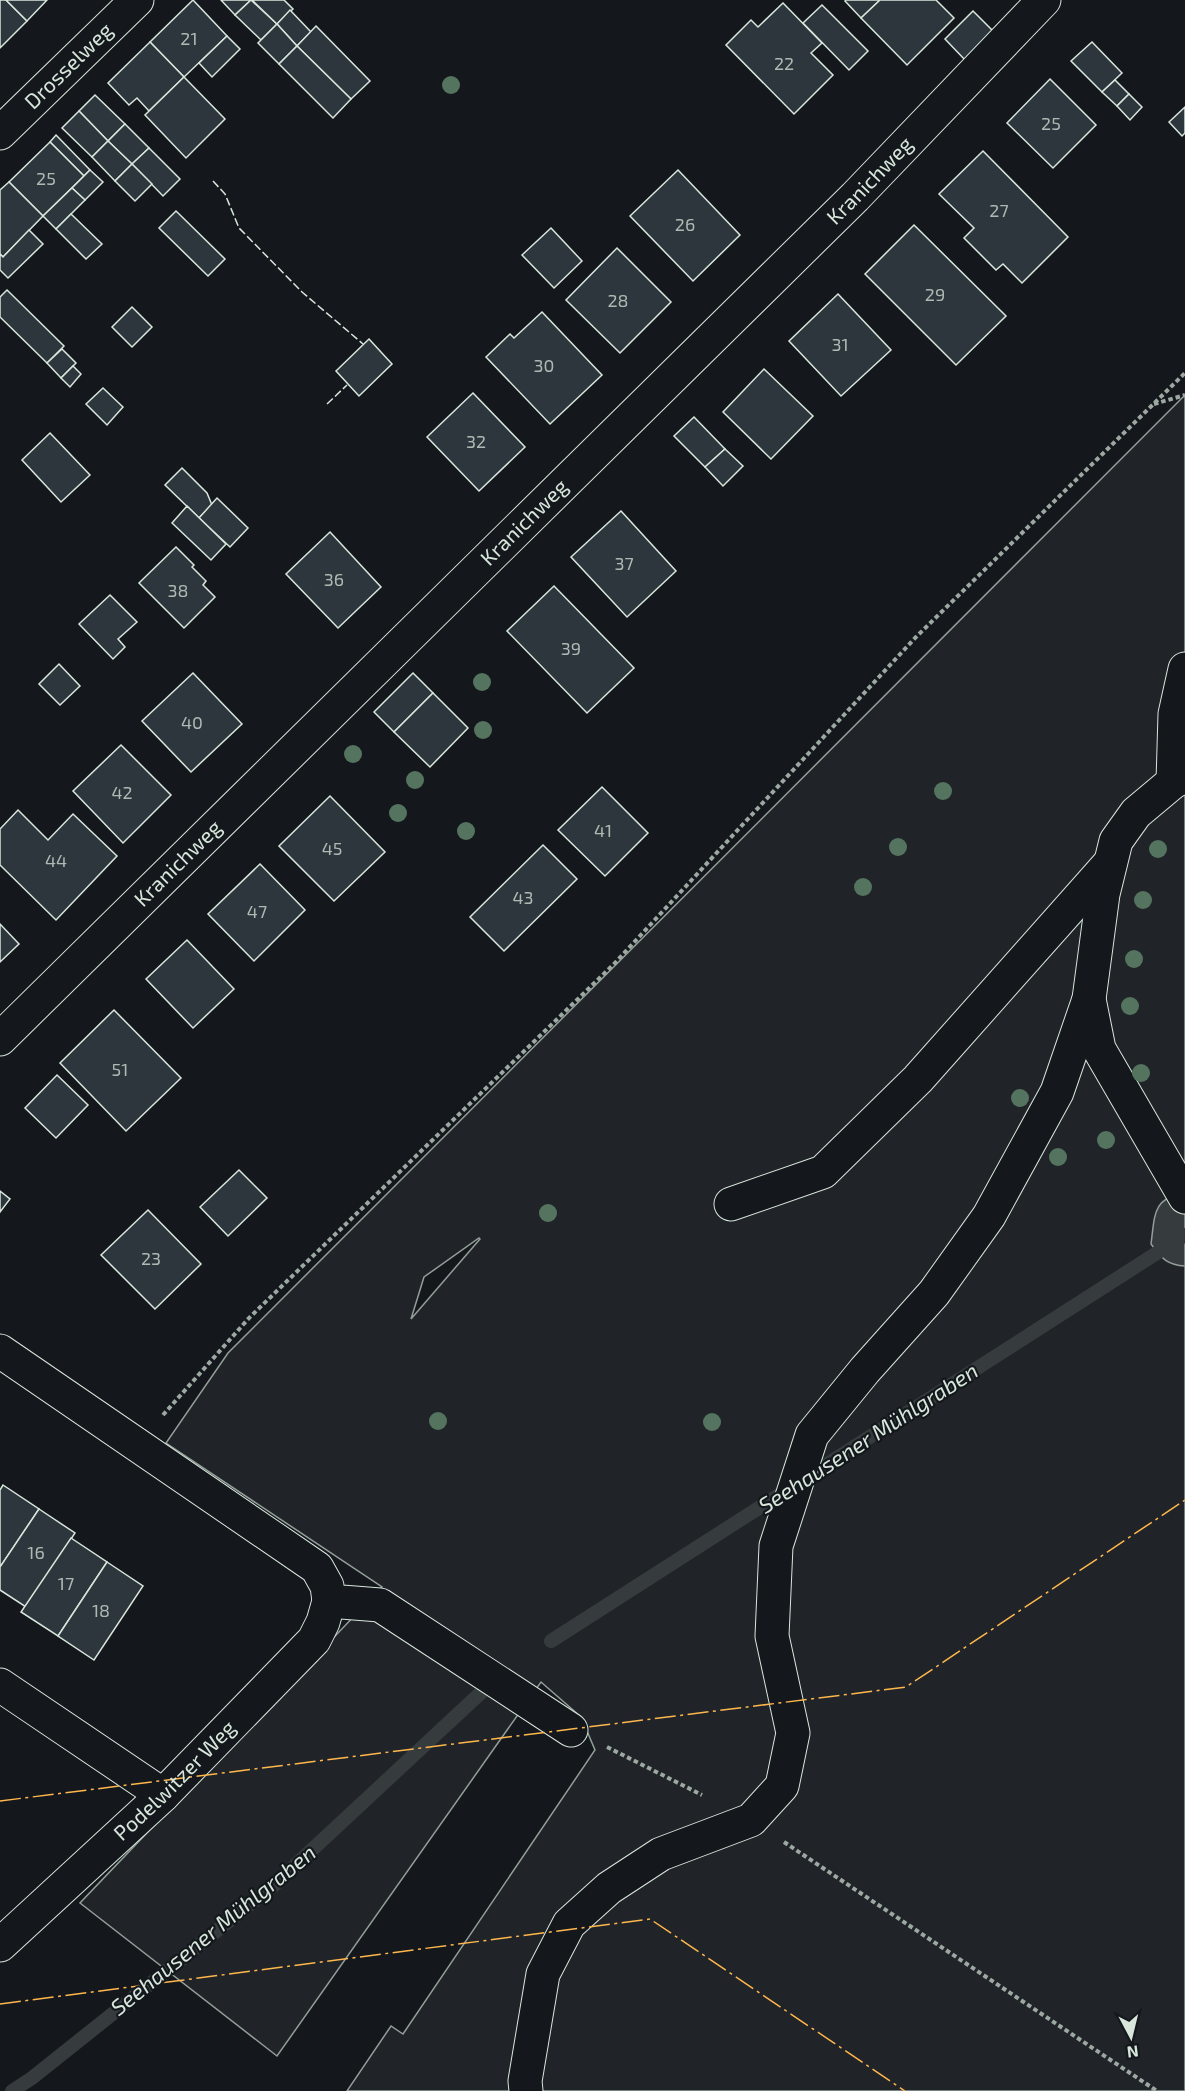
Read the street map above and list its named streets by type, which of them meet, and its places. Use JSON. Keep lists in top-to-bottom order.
{
  "streets": {
    "street": ["Drosselweg", "Kranichweg", "Podelwitzer Weg"]
  },
  "water": ["Seehausener Mühlgraben"],
  "house_numbers": [
    "21",
    "22",
    "25",
    "25",
    "27",
    "26",
    "29",
    "28",
    "31",
    "30",
    "32",
    "37",
    "36",
    "38",
    "39",
    "40",
    "42",
    "41",
    "45",
    "44",
    "43",
    "47",
    "51",
    "23",
    "16",
    "17",
    "18"
  ],
  "north": "bottom"
}
